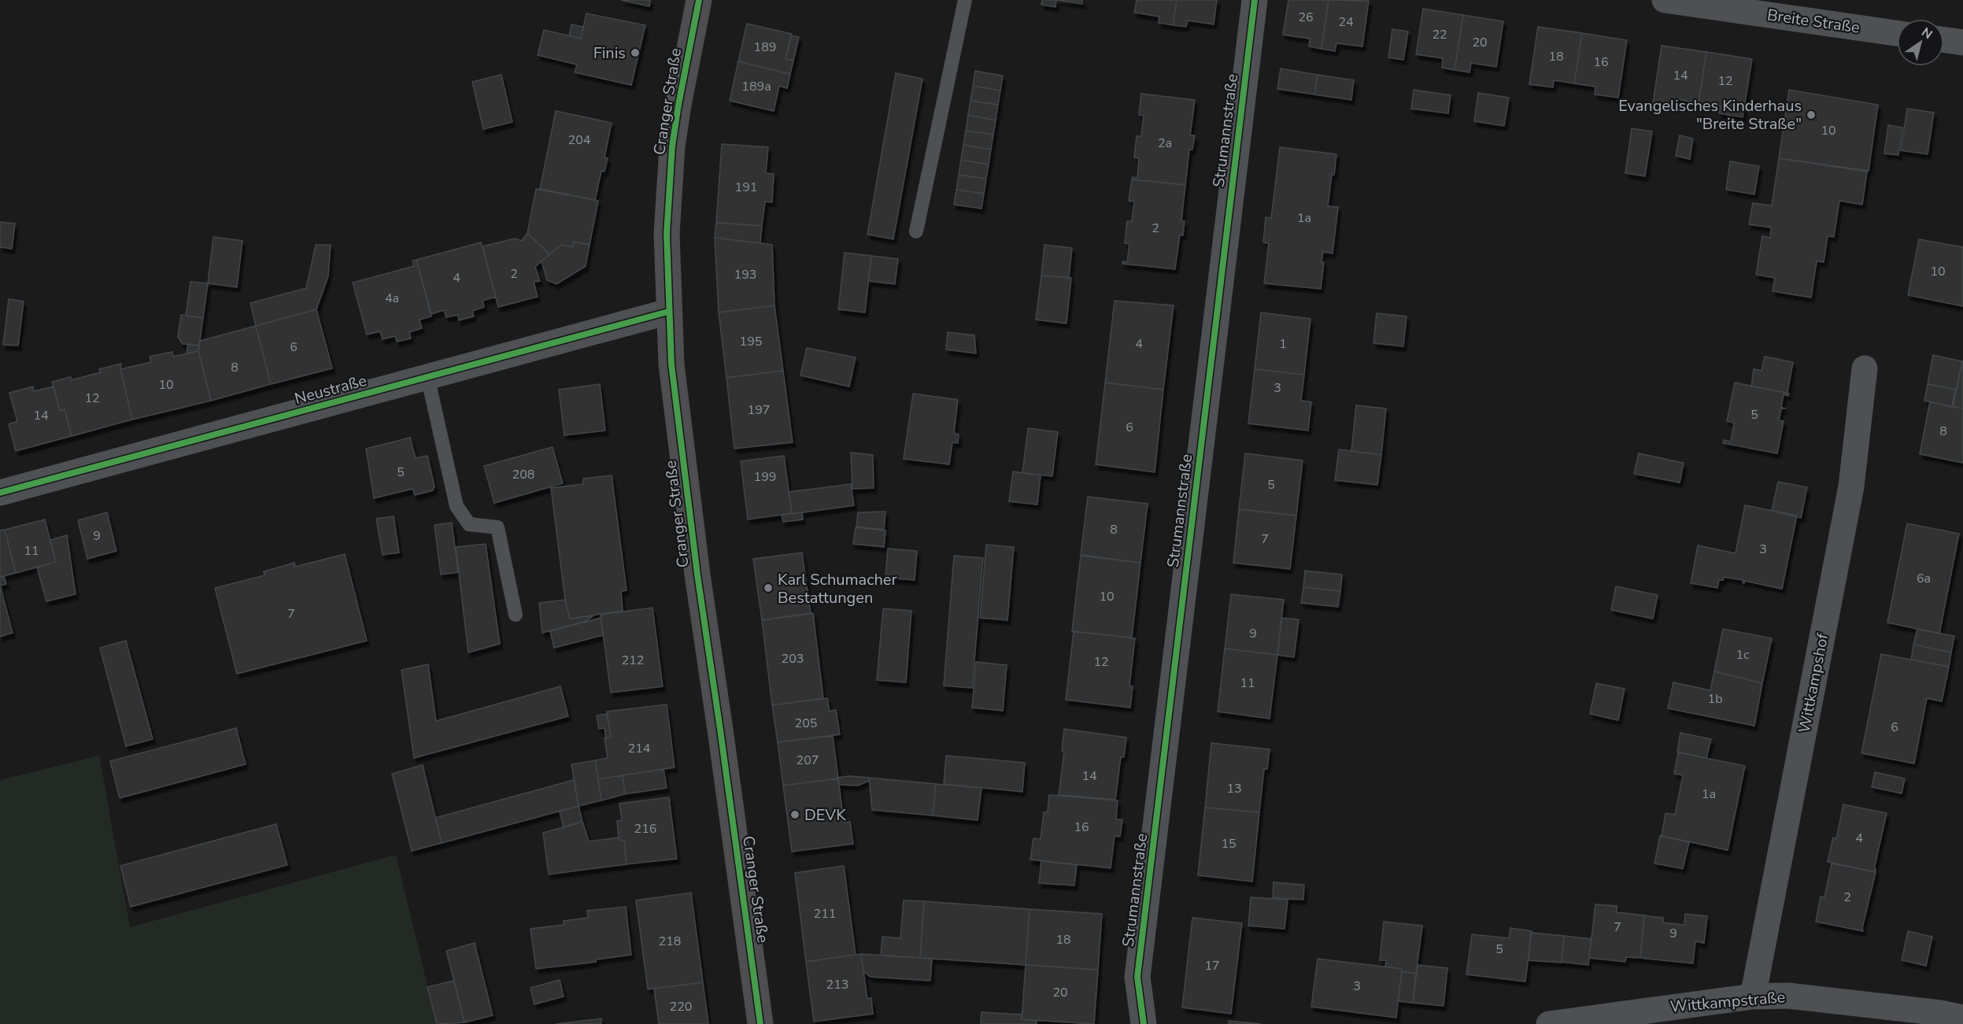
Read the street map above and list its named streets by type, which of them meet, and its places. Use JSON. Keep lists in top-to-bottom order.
{
  "streets": {
    "main road": ["Cranger Straße"],
    "street": [
      "Breite Straße",
      "Strumannstraße",
      "Neustraße",
      "Wittkampshof",
      "Wittkampstraße"
    ]
  },
  "crossings": [
    ["Cranger Straße", "Neustraße"],
    ["Wittkampshof", "Wittkampstraße"]
  ],
  "places": [
    "Finis",
    "Evangelisches Kinderhaus \"Breite Straße\"",
    "Karl Schumacher Bestattungen",
    "DEVK"
  ],
  "house_numbers": [
    "26",
    "24",
    "22",
    "20",
    "189",
    "18",
    "16",
    "14",
    "12",
    "189a",
    "10",
    "204",
    "2a",
    "191",
    "1a",
    "2",
    "10",
    "2",
    "193",
    "4",
    "4a",
    "195",
    "4",
    "1",
    "6",
    "8",
    "10",
    "3",
    "12",
    "197",
    "5",
    "14",
    "6",
    "8",
    "5",
    "208",
    "199",
    "5",
    "8",
    "9",
    "7",
    "3",
    "11",
    "6a",
    "10",
    "7",
    "9",
    "1c",
    "203",
    "212",
    "12",
    "11",
    "1b",
    "205",
    "6",
    "214",
    "207",
    "14",
    "13",
    "1a",
    "16",
    "216",
    "4",
    "15",
    "2",
    "211",
    "7",
    "9",
    "18",
    "218",
    "5",
    "17",
    "213",
    "3",
    "20",
    "220"
  ],
  "north": "top right"
}
